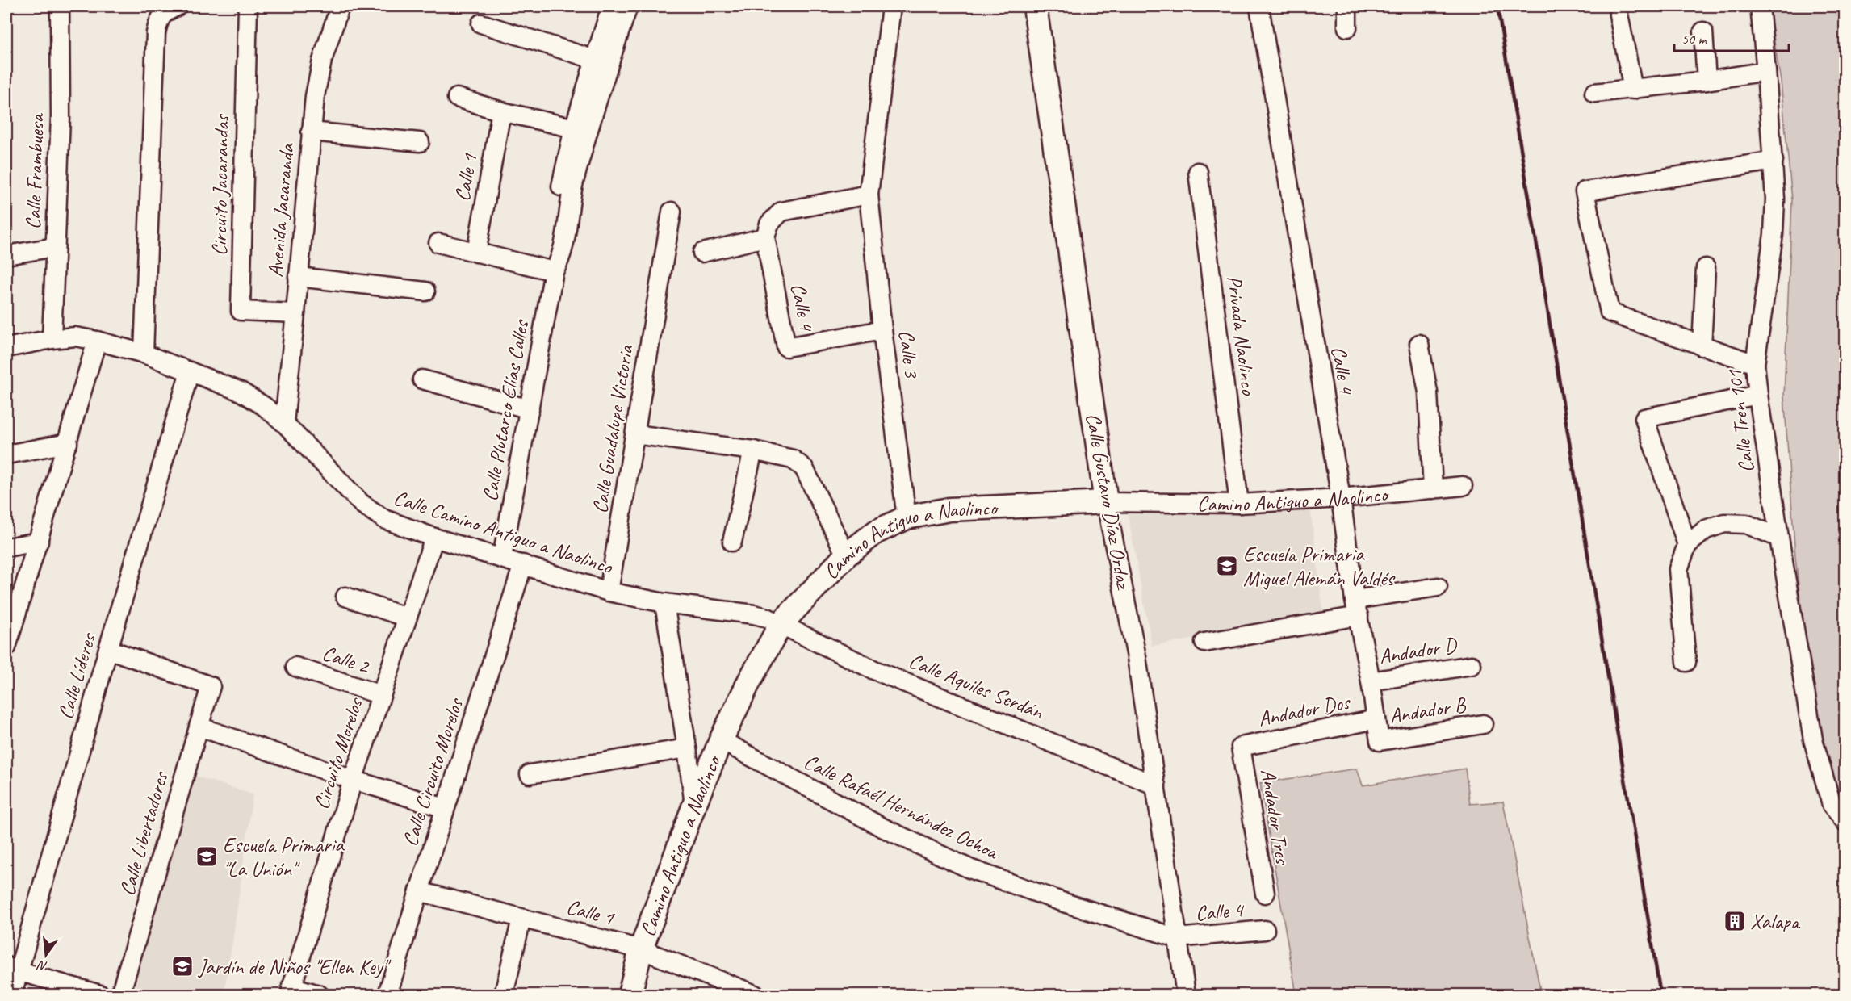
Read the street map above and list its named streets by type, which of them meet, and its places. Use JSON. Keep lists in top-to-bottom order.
{
  "streets": {
    "main road": ["Camino Antiguo a Naolinco", "Calle Gustavo Díaz Ordaz"],
    "street": [
      "Calle Frambuesa",
      "Calle 1",
      "Circuito Jacarandas",
      "Avenida Jacaranda",
      "Calle 4",
      "Privada Naolinco",
      "Calle 3",
      "Calle Plutarco Elías Calles",
      "Calle Tren 101",
      "Calle Guadalupe Victoria",
      "Calle Camino Antiguo a Naolinco",
      "Andador D",
      "Calle 2",
      "Calle Líderes",
      "Calle Aquiles Serdán",
      "Andador Dos",
      "Andador B",
      "Circuito Morelos",
      "Calle Circuito Morelos",
      "Calle Rafaél Hernández Ochoa",
      "Andador Tres",
      "Calle Libertadores"
    ]
  },
  "crossings": [
    ["Calle Frambuesa", "Calle Camino Antiguo a Naolinco"],
    ["Calle 1", "Camino Antiguo a Naolinco"],
    ["Calle 1", "Calle Circuito Morelos"],
    ["Circuito Jacarandas", "Avenida Jacaranda"],
    ["Avenida Jacaranda", "Calle Camino Antiguo a Naolinco"],
    ["Calle 4", "Calle 3"],
    ["Calle 4", "Camino Antiguo a Naolinco"],
    ["Calle 4", "Calle Gustavo Díaz Ordaz"],
    ["Calle 4", "Andador D"],
    ["Calle 4", "Andador Dos"],
    ["Calle 4", "Andador B"],
    ["Calle 4", "Calle Rafaél Hernández Ochoa"],
    ["Privada Naolinco", "Camino Antiguo a Naolinco"],
    ["Calle 3", "Camino Antiguo a Naolinco"],
    ["Calle Plutarco Elías Calles", "Calle Camino Antiguo a Naolinco"],
    ["Calle Guadalupe Victoria", "Calle Camino Antiguo a Naolinco"],
    ["Camino Antiguo a Naolinco", "Calle Gustavo Díaz Ordaz"],
    ["Camino Antiguo a Naolinco", "Calle Camino Antiguo a Naolinco"],
    ["Camino Antiguo a Naolinco", "Calle Aquiles Serdán"],
    ["Camino Antiguo a Naolinco", "Calle Rafaél Hernández Ochoa"],
    ["Calle Gustavo Díaz Ordaz", "Calle Aquiles Serdán"],
    ["Calle Gustavo Díaz Ordaz", "Calle Rafaél Hernández Ochoa"],
    ["Calle Camino Antiguo a Naolinco", "Calle Líderes"],
    ["Calle Camino Antiguo a Naolinco", "Calle Aquiles Serdán"],
    ["Calle Camino Antiguo a Naolinco", "Circuito Morelos"],
    ["Calle Camino Antiguo a Naolinco", "Calle Circuito Morelos"],
    ["Calle 2", "Circuito Morelos"],
    ["Calle Líderes", "Calle Libertadores"],
    ["Andador Dos", "Andador Tres"]
  ],
  "places": {
    "school or university": ["Escuela Primaria Miguel Alemán Valdés", "Escuela Primaria \"La Unión\"", "Jardín de Niños \"Ellen Key\""],
    "building": ["Xalapa"]
  },
  "scale_bar": "50 m",
  "north": "bottom"
}
